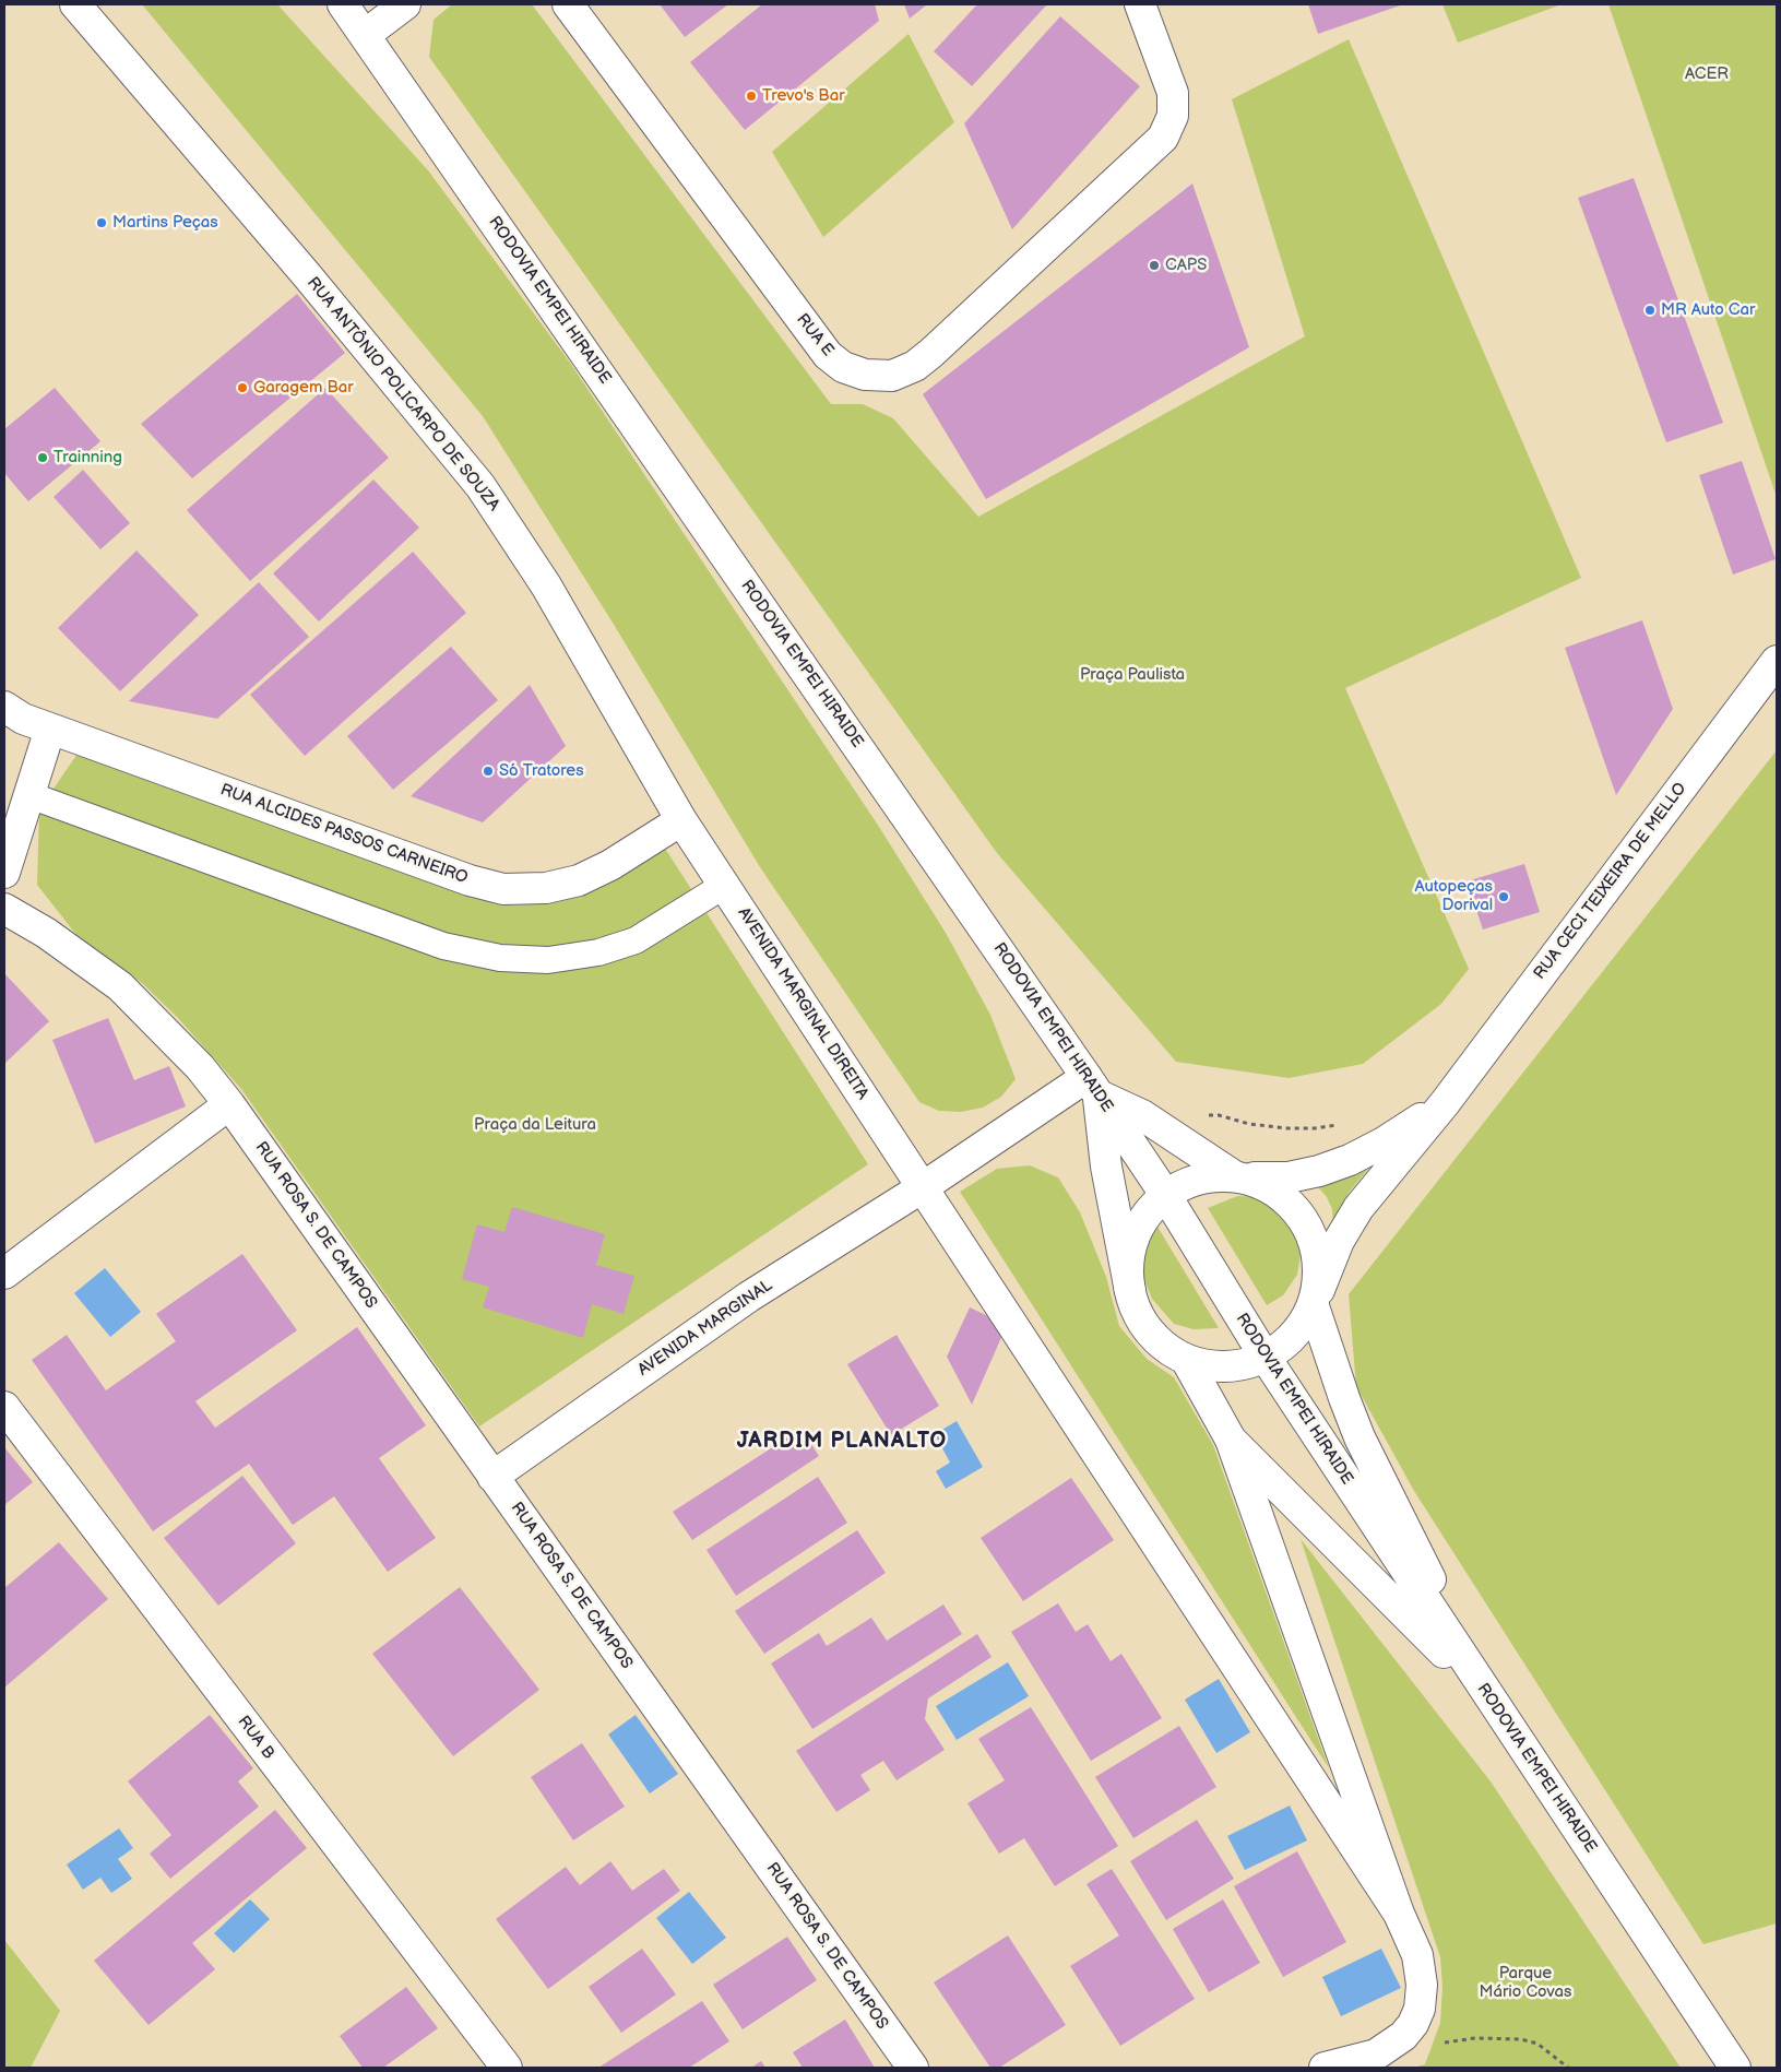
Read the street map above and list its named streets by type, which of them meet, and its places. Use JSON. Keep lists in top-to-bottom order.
{
  "streets": {
    "street": [
      "RODOVIA EMPEI HIRAIDE",
      "RUA E",
      "RUA ANTÔNIO POLICARPO DE SOUZA",
      "RUA ALCIDES PASSOS CARNEIRO",
      "RUA CECI TEIXEIRA DE MELLO",
      "AVENIDA MARGINAL DIREITA",
      "RUA ROSA S. DE CAMPOS",
      "AVENIDA MARGINAL",
      "RUA B"
    ]
  },
  "crossings": [
    ["RODOVIA EMPEI HIRAIDE", "RUA CECI TEIXEIRA DE MELLO"],
    ["RODOVIA EMPEI HIRAIDE", "AVENIDA MARGINAL"],
    ["RUA ANTÔNIO POLICARPO DE SOUZA", "RUA ALCIDES PASSOS CARNEIRO"],
    ["RUA ANTÔNIO POLICARPO DE SOUZA", "AVENIDA MARGINAL DIREITA"],
    ["RUA ALCIDES PASSOS CARNEIRO", "AVENIDA MARGINAL DIREITA"],
    ["AVENIDA MARGINAL DIREITA", "AVENIDA MARGINAL"],
    ["RUA ROSA S. DE CAMPOS", "AVENIDA MARGINAL"]
  ],
  "districts": ["JARDIM PLANALTO"],
  "parks": [
    "ACER",
    "Praça Paulista",
    "Praça da Leitura",
    "Parque Mário Covas"
  ],
  "places": [
    "Trevo's Bar",
    "Martins Peças",
    "CAPS",
    "MR Auto Car",
    "Garagem Bar",
    "Trainning",
    "Só Tratores",
    "Autopeças Dorival"
  ]
}
